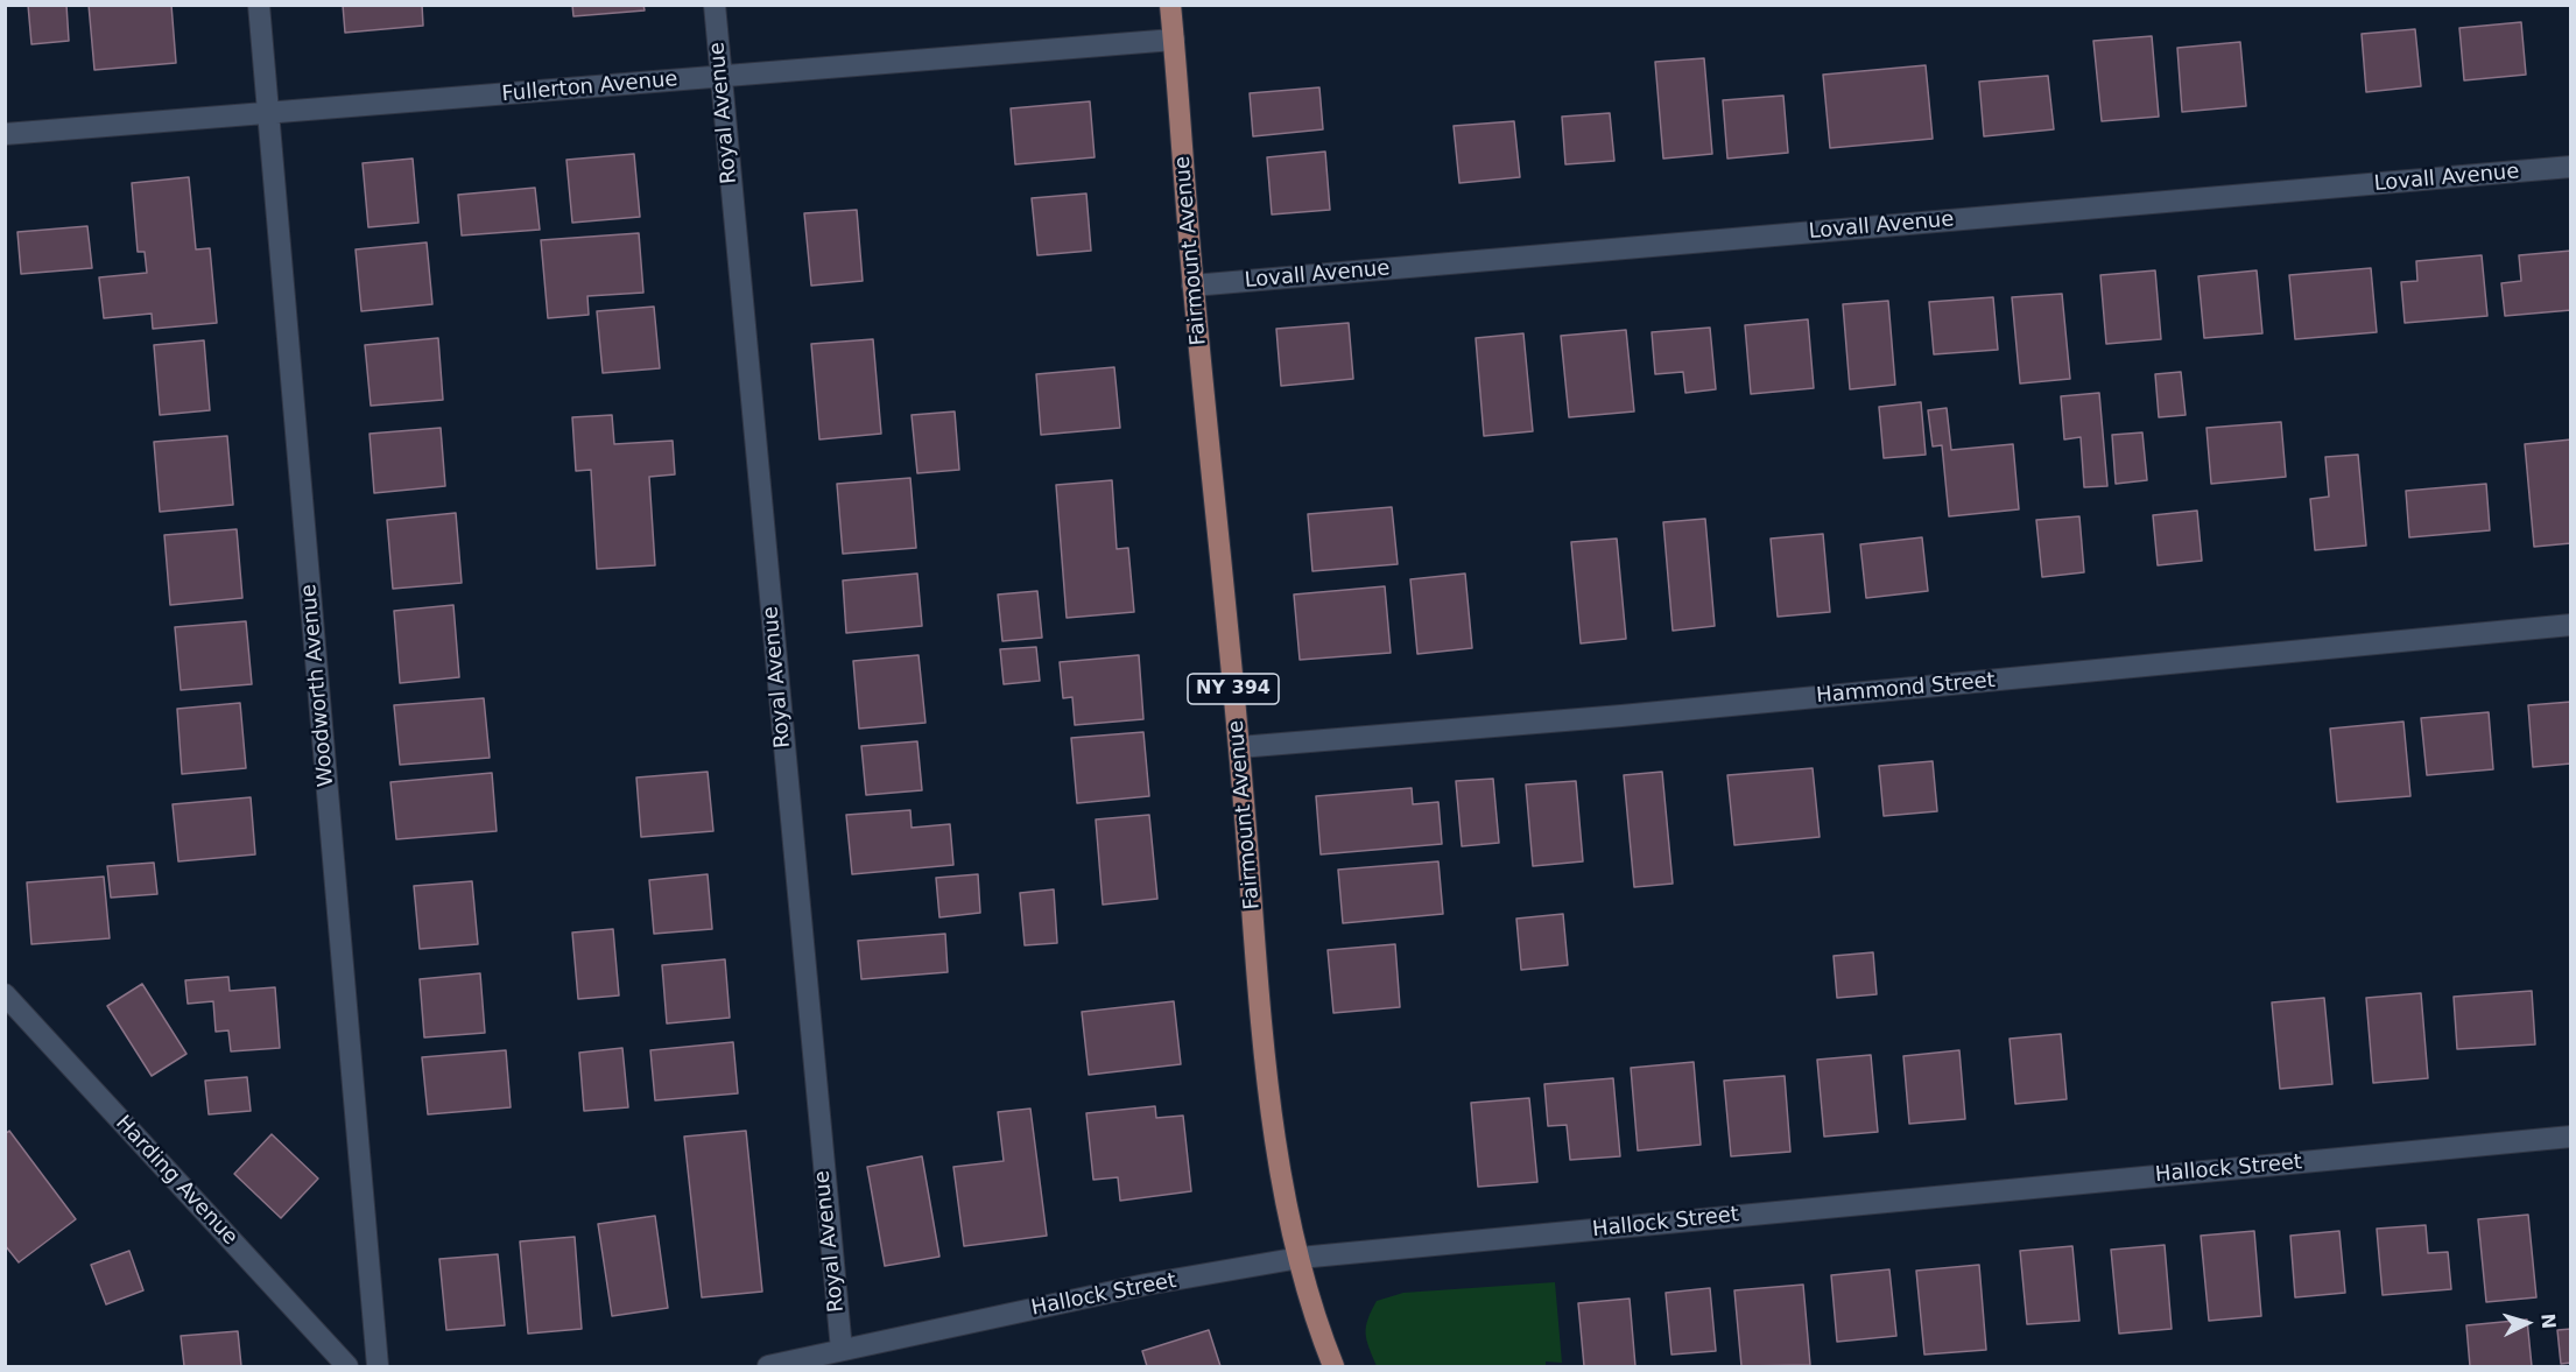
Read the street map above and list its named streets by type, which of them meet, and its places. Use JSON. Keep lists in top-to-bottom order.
{
  "streets": {
    "main road": ["Fairmount Avenue", "NY 394"],
    "street": [
      "Fullerton Avenue",
      "Royal Avenue",
      "Lovall Avenue",
      "Woodworth Avenue",
      "Hammond Street",
      "Hallock Street",
      "Harding Avenue"
    ]
  },
  "crossings": [
    ["Fullerton Avenue", "Royal Avenue"],
    ["Fullerton Avenue", "Fairmount Avenue"],
    ["Fullerton Avenue", "Woodworth Avenue"],
    ["Royal Avenue", "Hallock Street"],
    ["Lovall Avenue", "Fairmount Avenue"],
    ["Fairmount Avenue", "Hammond Street"],
    ["Fairmount Avenue", "Hallock Street"]
  ],
  "north": "right"
}
